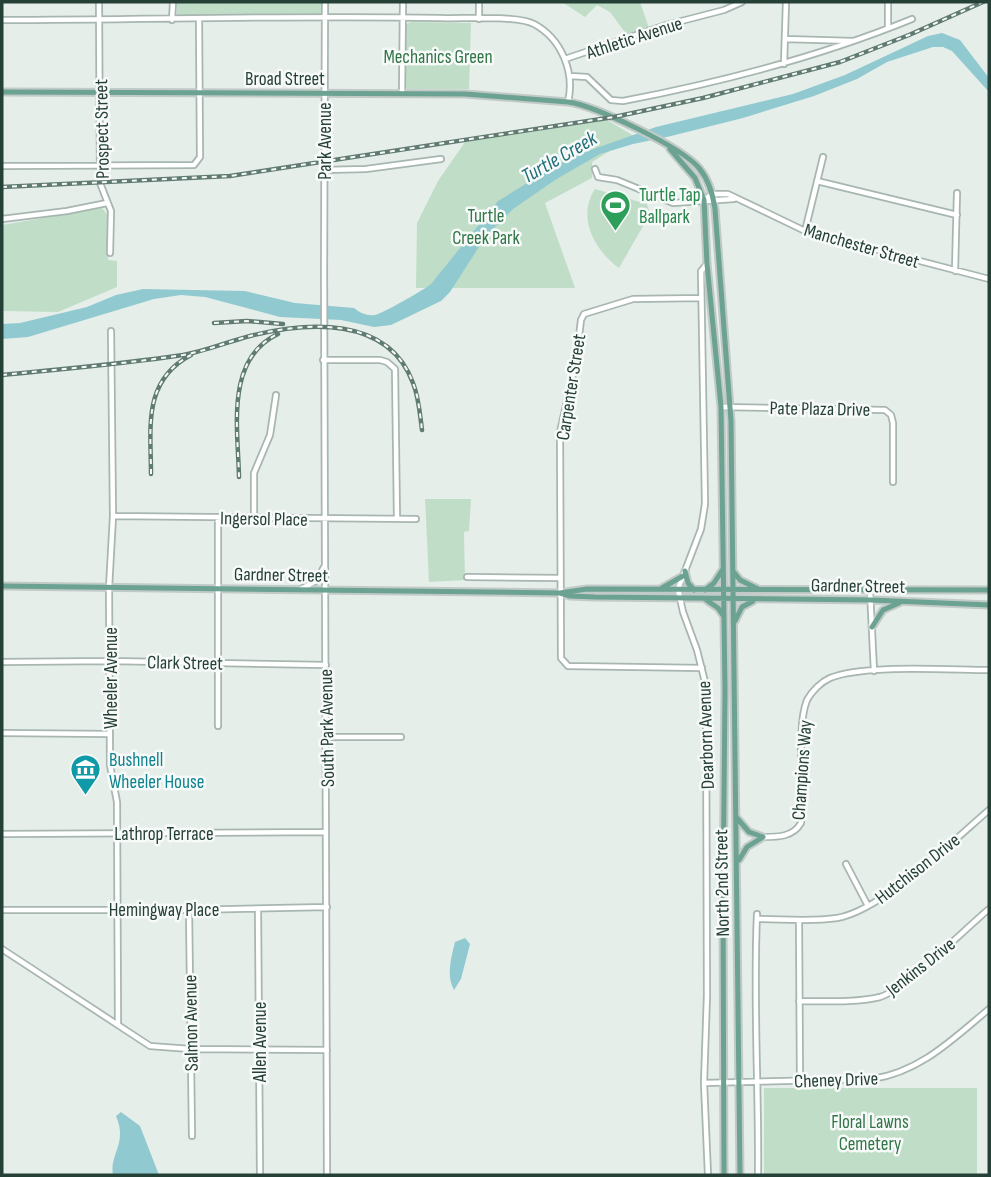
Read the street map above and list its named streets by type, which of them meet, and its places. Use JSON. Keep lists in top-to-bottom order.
{
  "streets": {
    "main road": ["Broad Street", "Gardner Street", "North 2nd Street"],
    "street": [
      "Athletic Avenue",
      "Prospect Street",
      "Park Avenue",
      "Manchester Street",
      "Carpenter Street",
      "Pate Plaza Drive",
      "Ingersol Place",
      "Clark Street",
      "Wheeler Avenue",
      "South Park Avenue",
      "Dearborn Avenue",
      "Champions Way",
      "Lathrop Terrace",
      "Hutchison Drive",
      "Hemingway Place",
      "Jenkins Drive",
      "Salmon Avenue",
      "Allen Avenue",
      "Cheney Drive"
    ]
  },
  "crossings": [
    ["Broad Street", "Prospect Street"],
    ["Broad Street", "Park Avenue"],
    ["Park Avenue", "South Park Avenue"],
    ["Manchester Street", "North 2nd Street"],
    ["Carpenter Street", "Gardner Street"],
    ["Carpenter Street", "Dearborn Avenue"],
    ["Pate Plaza Drive", "North 2nd Street"],
    ["Ingersol Place", "Wheeler Avenue"],
    ["Ingersol Place", "South Park Avenue"],
    ["Gardner Street", "Wheeler Avenue"],
    ["Gardner Street", "South Park Avenue"],
    ["Gardner Street", "Dearborn Avenue"],
    ["Gardner Street", "North 2nd Street"],
    ["Clark Street", "Wheeler Avenue"],
    ["Clark Street", "South Park Avenue"],
    ["Wheeler Avenue", "Lathrop Terrace"],
    ["Wheeler Avenue", "Hemingway Place"],
    ["South Park Avenue", "Lathrop Terrace"],
    ["South Park Avenue", "Hemingway Place"],
    ["Dearborn Avenue", "North 2nd Street"],
    ["Dearborn Avenue", "Cheney Drive"],
    ["Hutchison Drive", "Cheney Drive"],
    ["North 2nd Street", "Cheney Drive"],
    ["Hemingway Place", "Salmon Avenue"],
    ["Hemingway Place", "Allen Avenue"]
  ],
  "water": ["Turtle Creek"],
  "parks": ["Mechanics Green", "Turtle Creek Park", "Floral Lawns Cemetery"],
  "places": {
    "sports": ["Turtle Tap Ballpark"],
    "museum": ["Bushnell Wheeler House"]
  }
}
